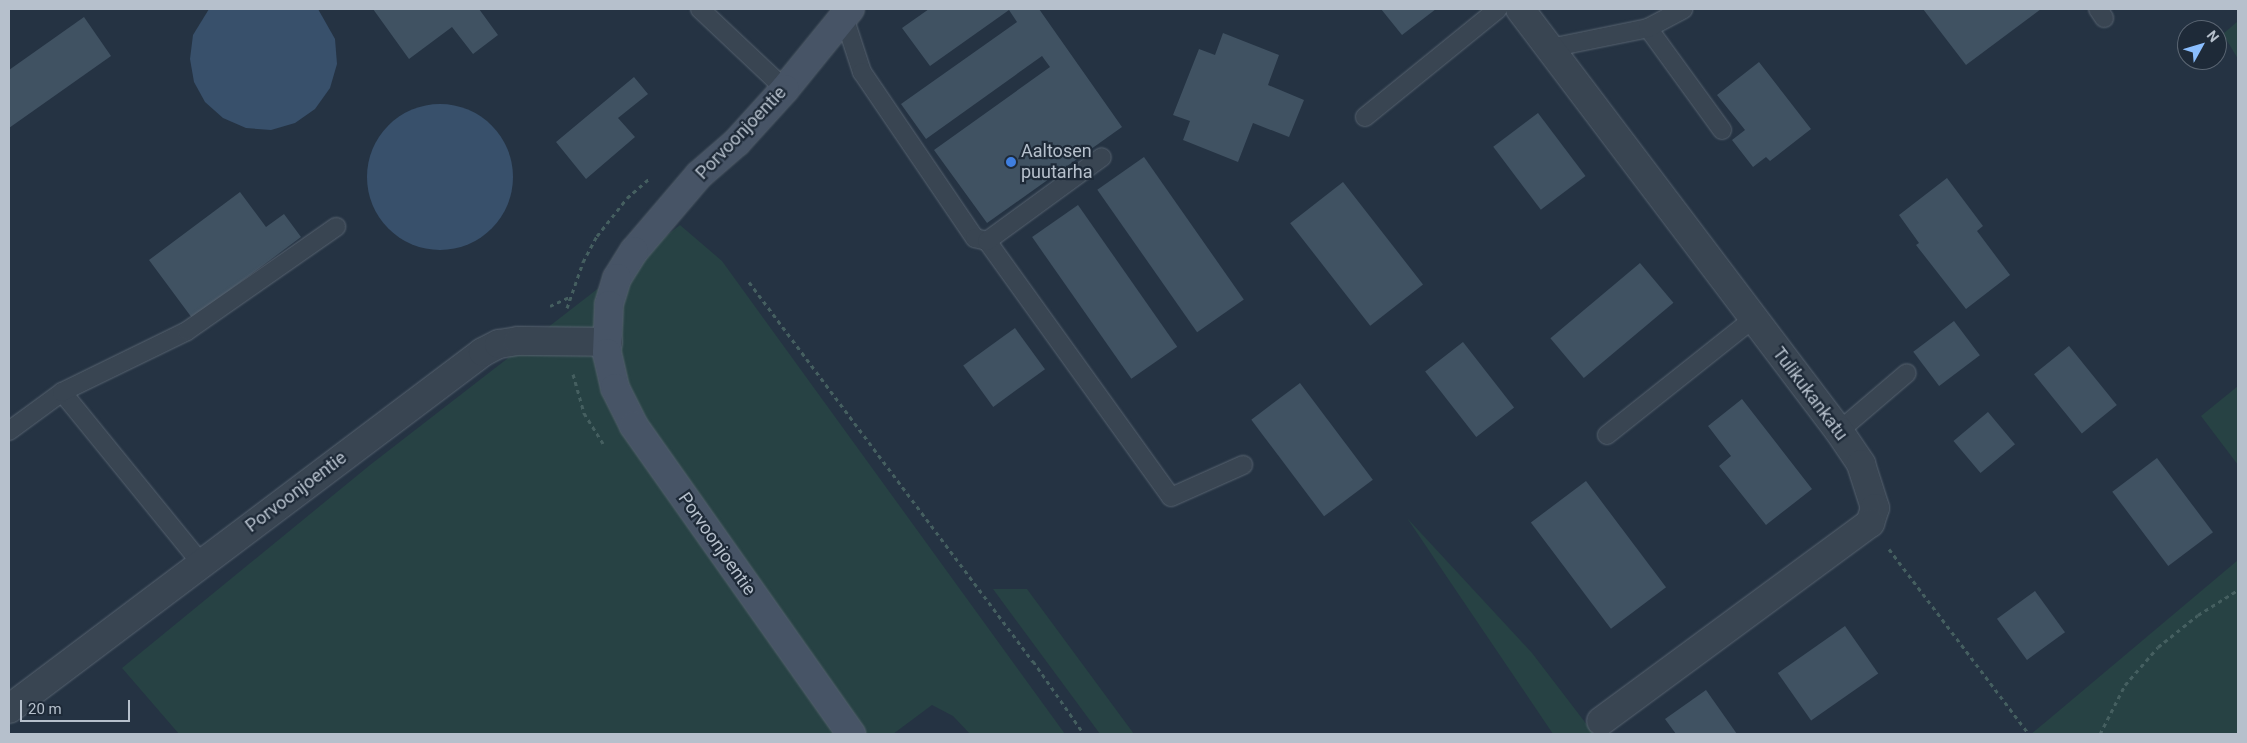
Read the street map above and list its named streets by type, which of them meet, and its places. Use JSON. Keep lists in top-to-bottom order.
{
  "streets": {
    "street": ["Porvoonjoentie", "Tulikukankatu"]
  },
  "places": ["Aaltosen puutarha"],
  "scale_bar": "20 m",
  "north": "top right"
}
